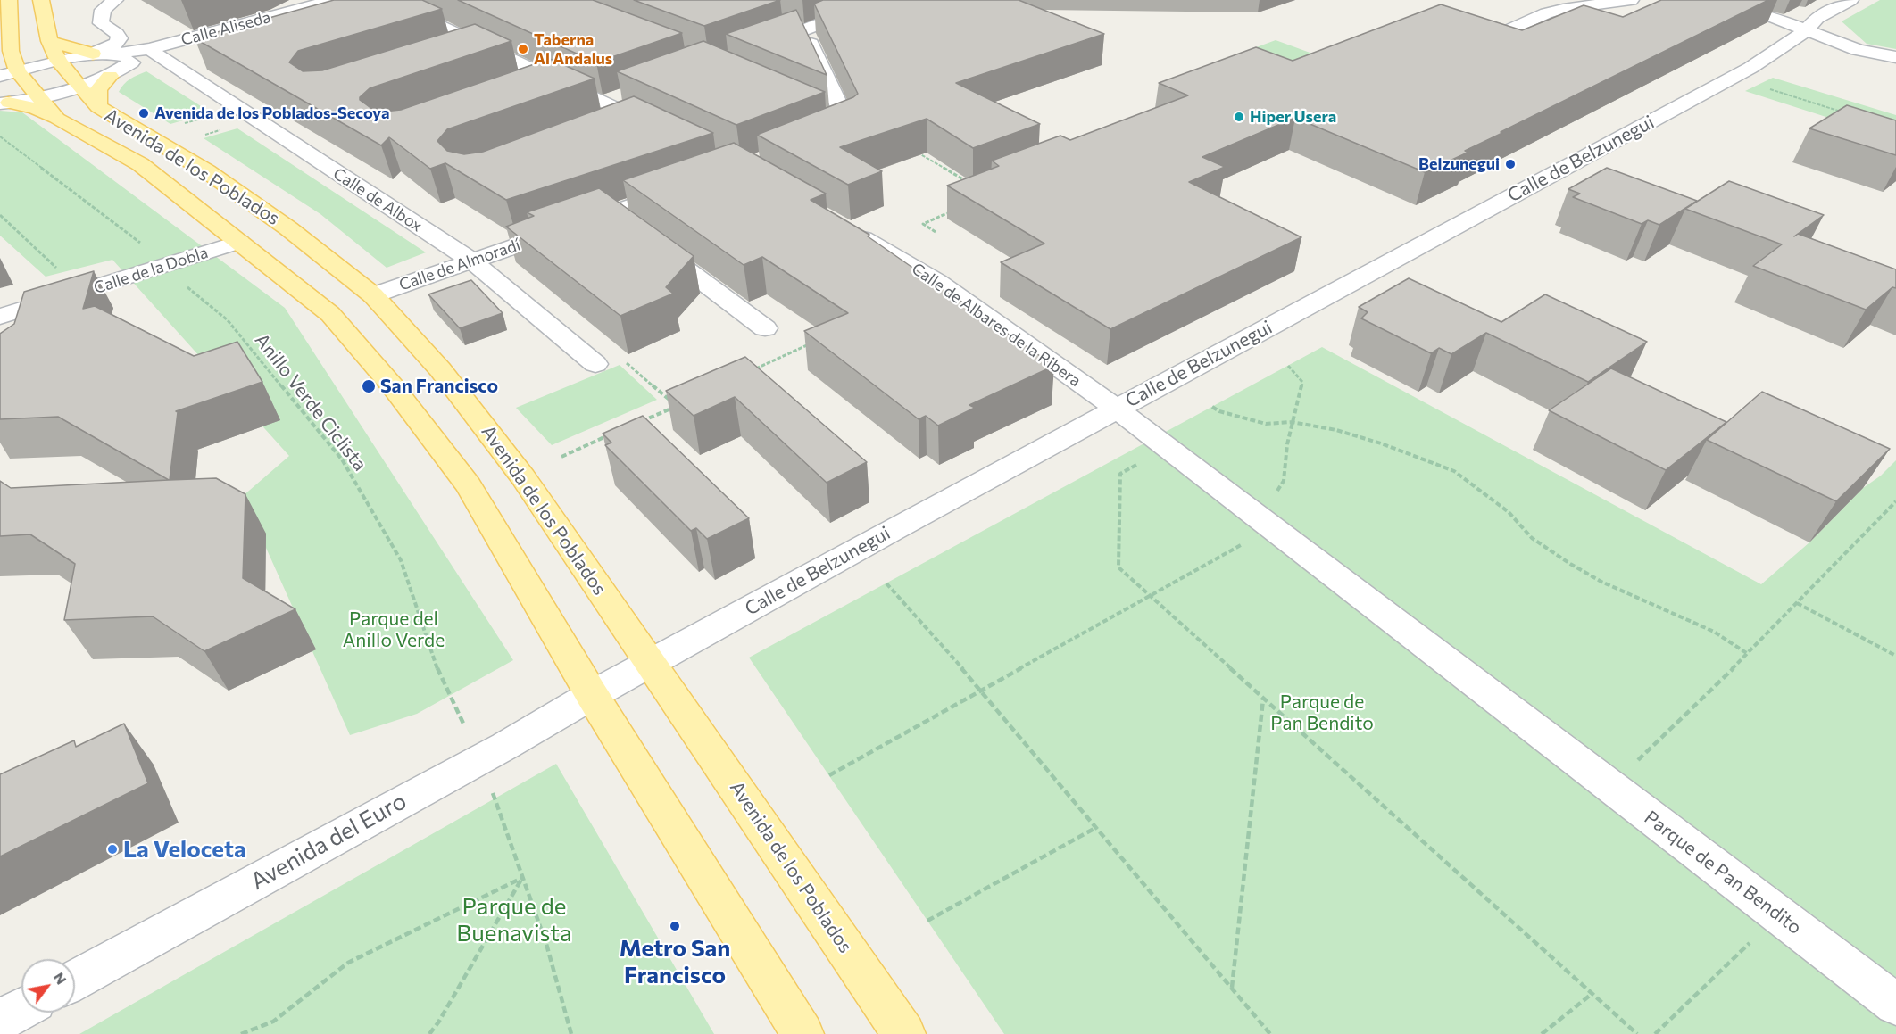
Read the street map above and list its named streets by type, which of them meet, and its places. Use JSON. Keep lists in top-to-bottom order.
{
  "streets": {
    "main road": ["Avenida de los Poblados"],
    "street": [
      "Calle Aliseda",
      "Calle de Belzunegui",
      "Calle de Albox",
      "Calle de Almoradí",
      "Calle de la Dobla",
      "Calle de Albares de la Ribera",
      "Avenida del Euro",
      "Parque de Pan Bendito"
    ],
    "path": ["Anillo Verde Ciclista"]
  },
  "crossings": [
    ["Calle Aliseda", "Avenida de los Poblados"],
    ["Calle Aliseda", "Calle de Albox"],
    ["Calle de Belzunegui", "Avenida de los Poblados"],
    ["Calle de Belzunegui", "Calle de Albares de la Ribera"],
    ["Calle de Belzunegui", "Avenida del Euro"],
    ["Calle de Belzunegui", "Parque de Pan Bendito"],
    ["Avenida de los Poblados", "Calle de Almoradí"],
    ["Avenida de los Poblados", "Calle de la Dobla"],
    ["Avenida de los Poblados", "Avenida del Euro"],
    ["Calle de Albox", "Calle de Almoradí"],
    ["Calle de Albares de la Ribera", "Parque de Pan Bendito"]
  ],
  "parks": ["Parque del Anillo Verde", "Parque de Pan Bendito", "Parque de Buenavista"],
  "places": [
    "Taberna Al Andalus",
    "Avenida de los Poblados-Secoya",
    "Hiper Usera",
    "Belzunegui",
    "San Francisco",
    "La Veloceta",
    "Metro San Francisco"
  ],
  "north": "top right"
}
